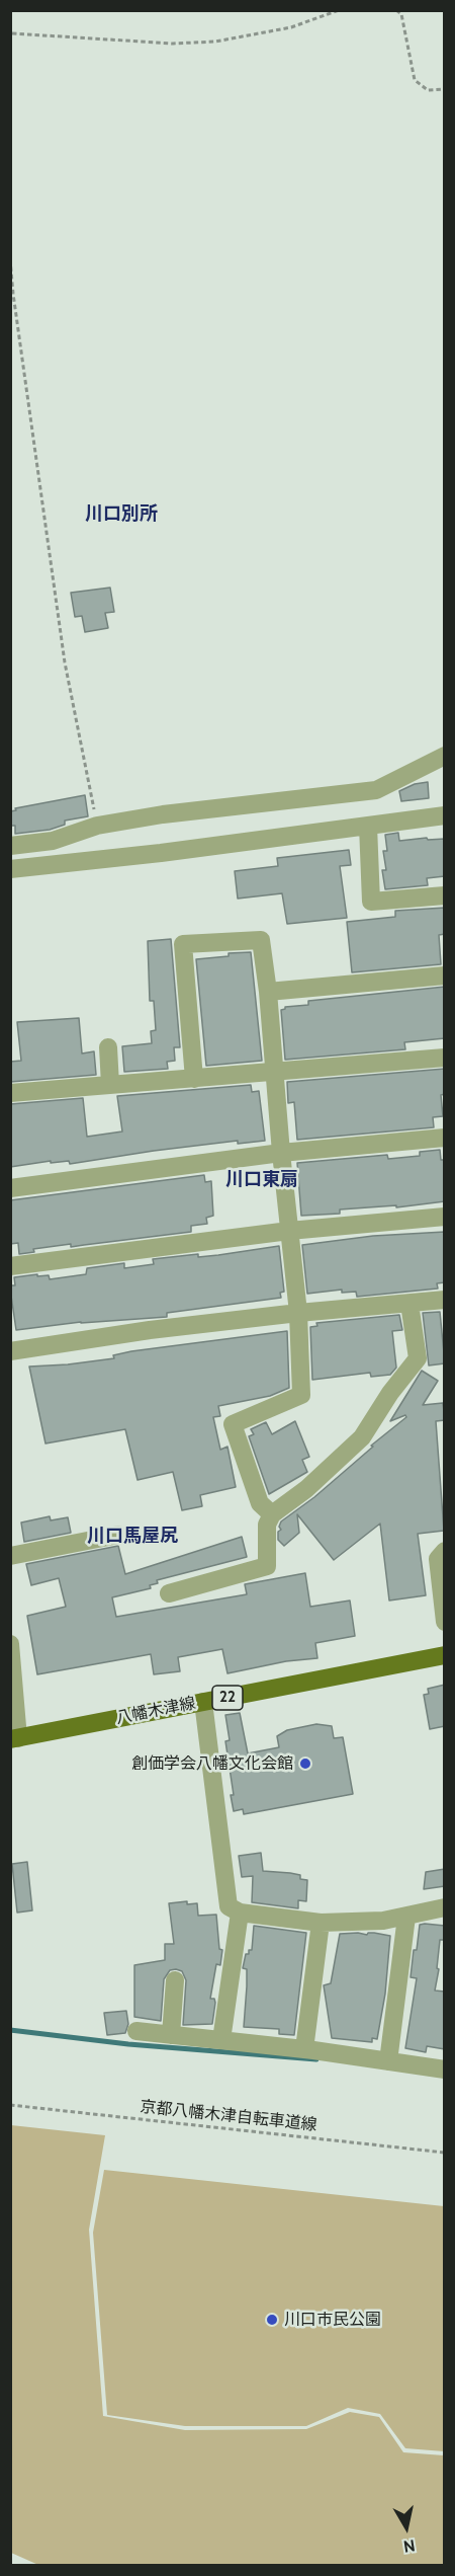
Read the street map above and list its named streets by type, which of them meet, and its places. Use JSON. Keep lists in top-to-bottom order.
{
  "streets": {
    "main road": ["22", "八幡木津線"],
    "path": ["京都八幡木津自転車道線"]
  },
  "districts": ["川口別所", "川口東扇", "川口馬屋尻"],
  "places": ["創価学会八幡文化会館", "川口市民公園"],
  "north": "bottom"
}
